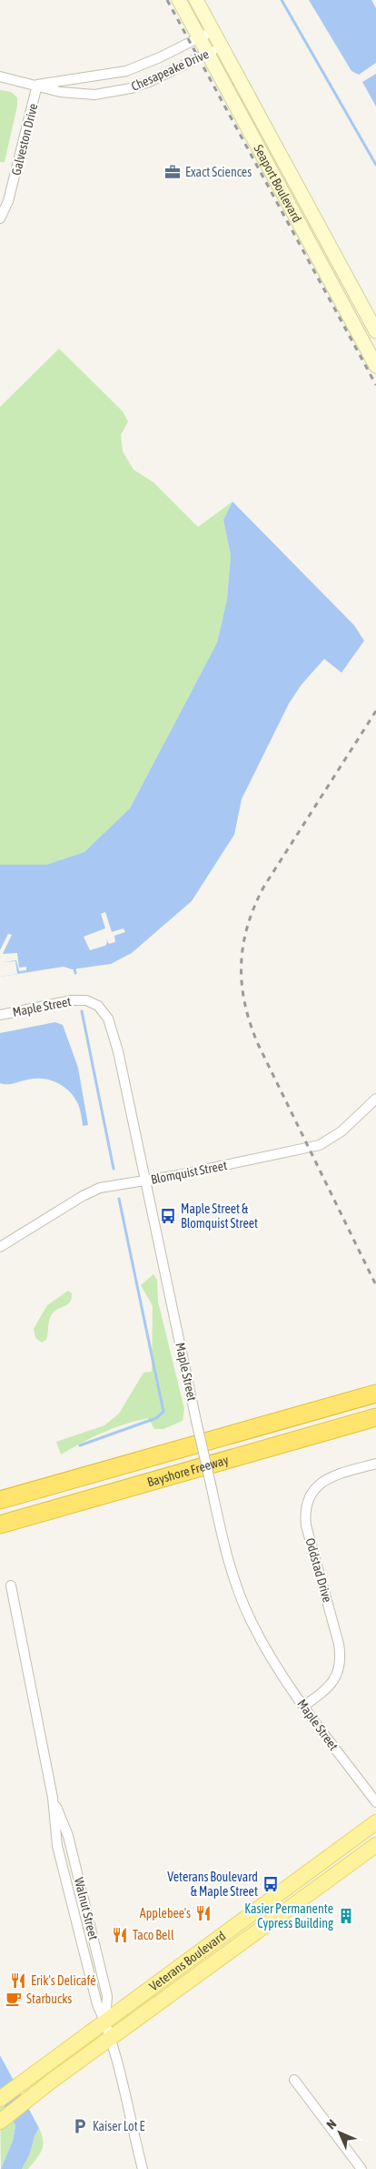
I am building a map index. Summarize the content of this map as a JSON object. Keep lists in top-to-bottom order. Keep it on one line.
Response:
{"streets":{"highway":["Bayshore Freeway"],"main road":["Seaport Boulevard","Veterans Boulevard"],"street":["Chesapeake Drive","Galveston Drive","Maple Street","Blomquist Street","Oddstad Drive","Walnut Street"]},"crossings":[["Chesapeake Drive","Galveston Drive"],["Chesapeake Drive","Seaport Boulevard"],["Maple Street","Blomquist Street"],["Maple Street","Oddstad Drive"],["Walnut Street","Veterans Boulevard"]],"places":{"office":["Exact Sciences"],"bus stop":["Maple Street & Blomquist Street","Veterans Boulevard & Maple Street"],"restaurant":["Applebee's","Taco Bell","Erik's Delicafé"],"building":["Kasier Permanente Cypress Building"],"cafe":["Starbucks"],"parking":["Kaiser Lot E"]},"north":"top left"}
